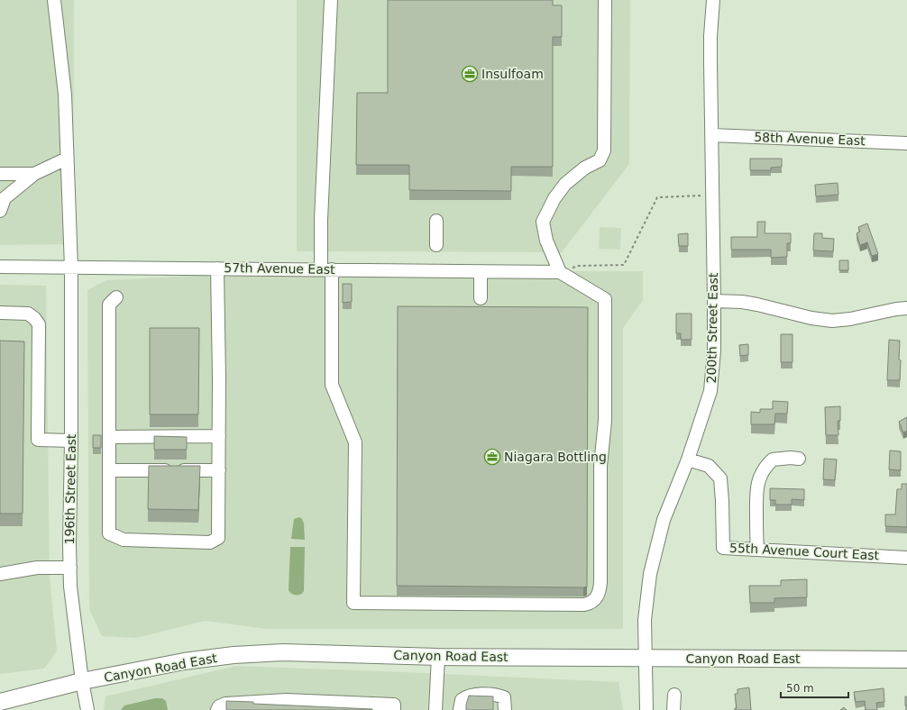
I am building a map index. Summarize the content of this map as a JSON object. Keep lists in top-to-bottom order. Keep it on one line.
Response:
{"streets":{"main road":["Canyon Road East"],"street":["58th Avenue East","57th Avenue East","200th Street East","196th Street East","55th Avenue Court East"]},"crossings":[["58th Avenue East","200th Street East"],["57th Avenue East","196th Street East"],["200th Street East","55th Avenue Court East"],["200th Street East","Canyon Road East"],["196th Street East","Canyon Road East"]],"places":{"office":["Insulfoam","Niagara Bottling"]},"scale_bar":"50 m"}
